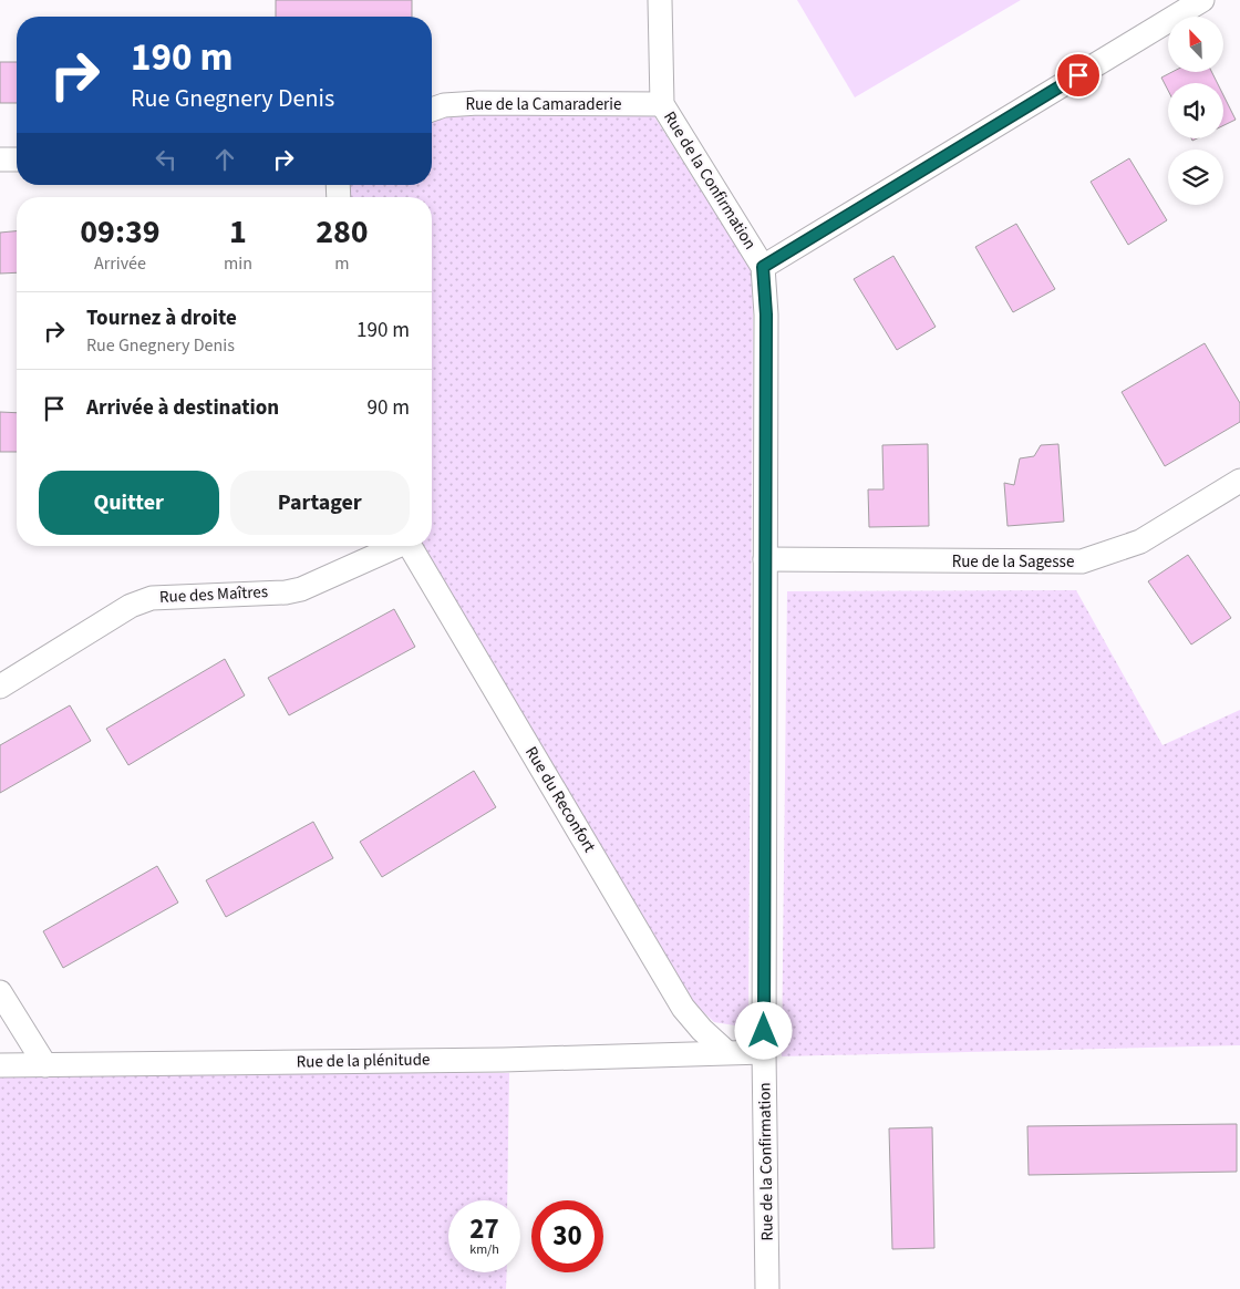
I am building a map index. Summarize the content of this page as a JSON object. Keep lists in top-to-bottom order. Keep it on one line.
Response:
{"streets":{"street":["Rue de la Camaraderie","Rue de la Confirmation","Rue de la Sagesse","Rue des Maîtres","Rue du Reconfort","Rue de la plénitude"]},"crossings":[["Rue de la Camaraderie","Rue de la Confirmation"],["Rue de la Confirmation","Rue de la Sagesse"],["Rue de la Confirmation","Rue de la plénitude"],["Rue du Reconfort","Rue de la plénitude"]],"north":"top left","page":{"turn":["190 m","Rue Gnegnery Denis"],"eta":["09:39","Arrivée","1","min","280","m"],"list":[{"name":"Tournez à droite","note":"Rue Gnegnery Denis","value":"190 m"},{"name":"Arrivée à destination","value":"90 m"}],"buttons":["Quitter","Partager"],"speed":"27 km/h","limit":"30"}}
